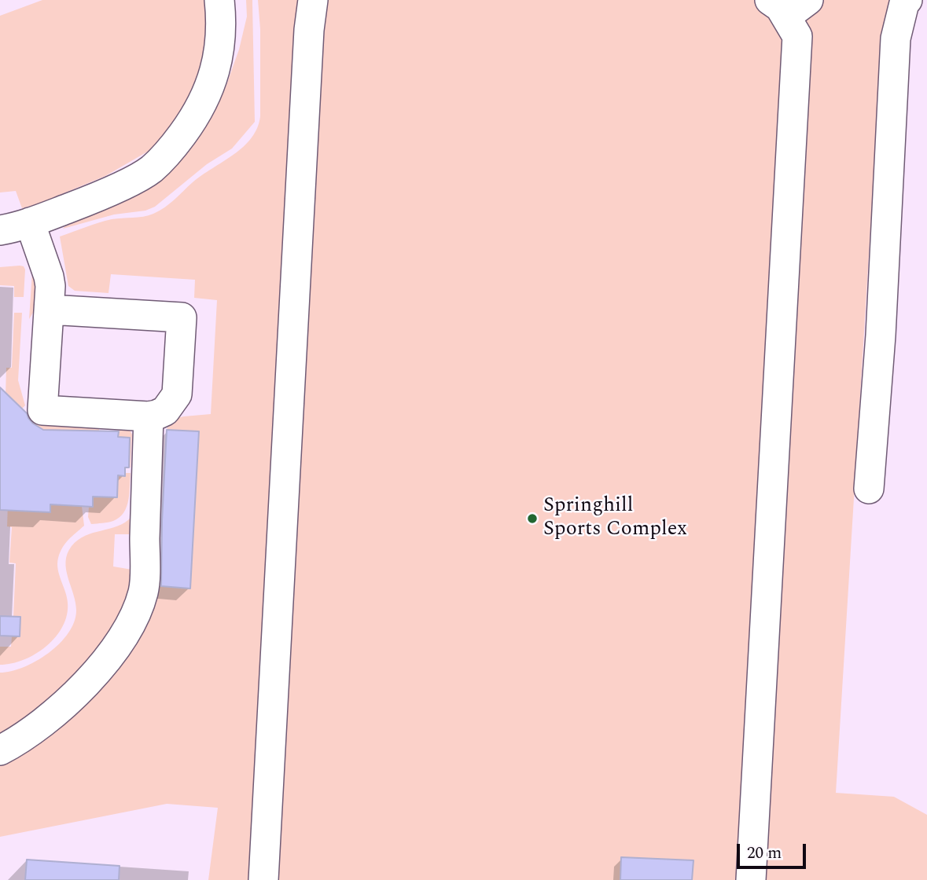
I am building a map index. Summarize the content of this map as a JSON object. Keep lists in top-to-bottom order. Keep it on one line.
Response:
{"places":["Springhill Sports Complex"],"scale_bar":"20 m"}
